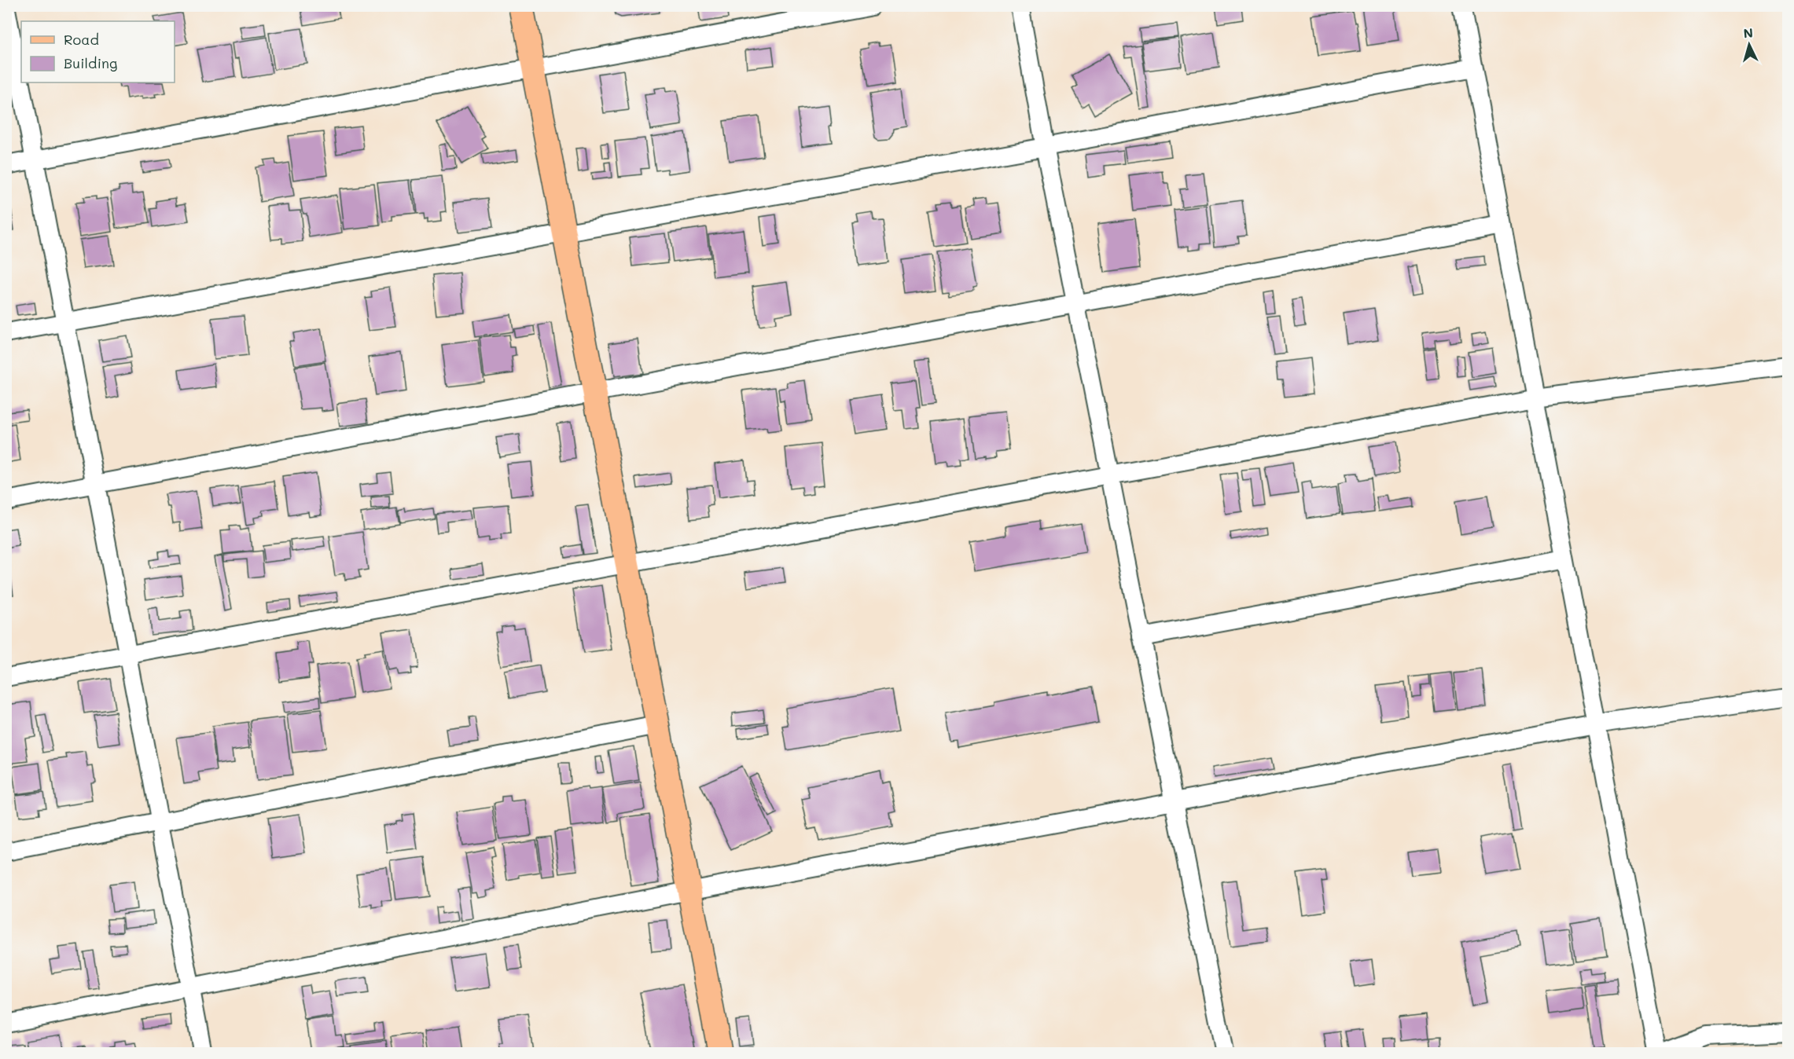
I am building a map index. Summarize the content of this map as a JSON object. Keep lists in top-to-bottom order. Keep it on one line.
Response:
{"legend":["Road","Building"],"north":"top"}
